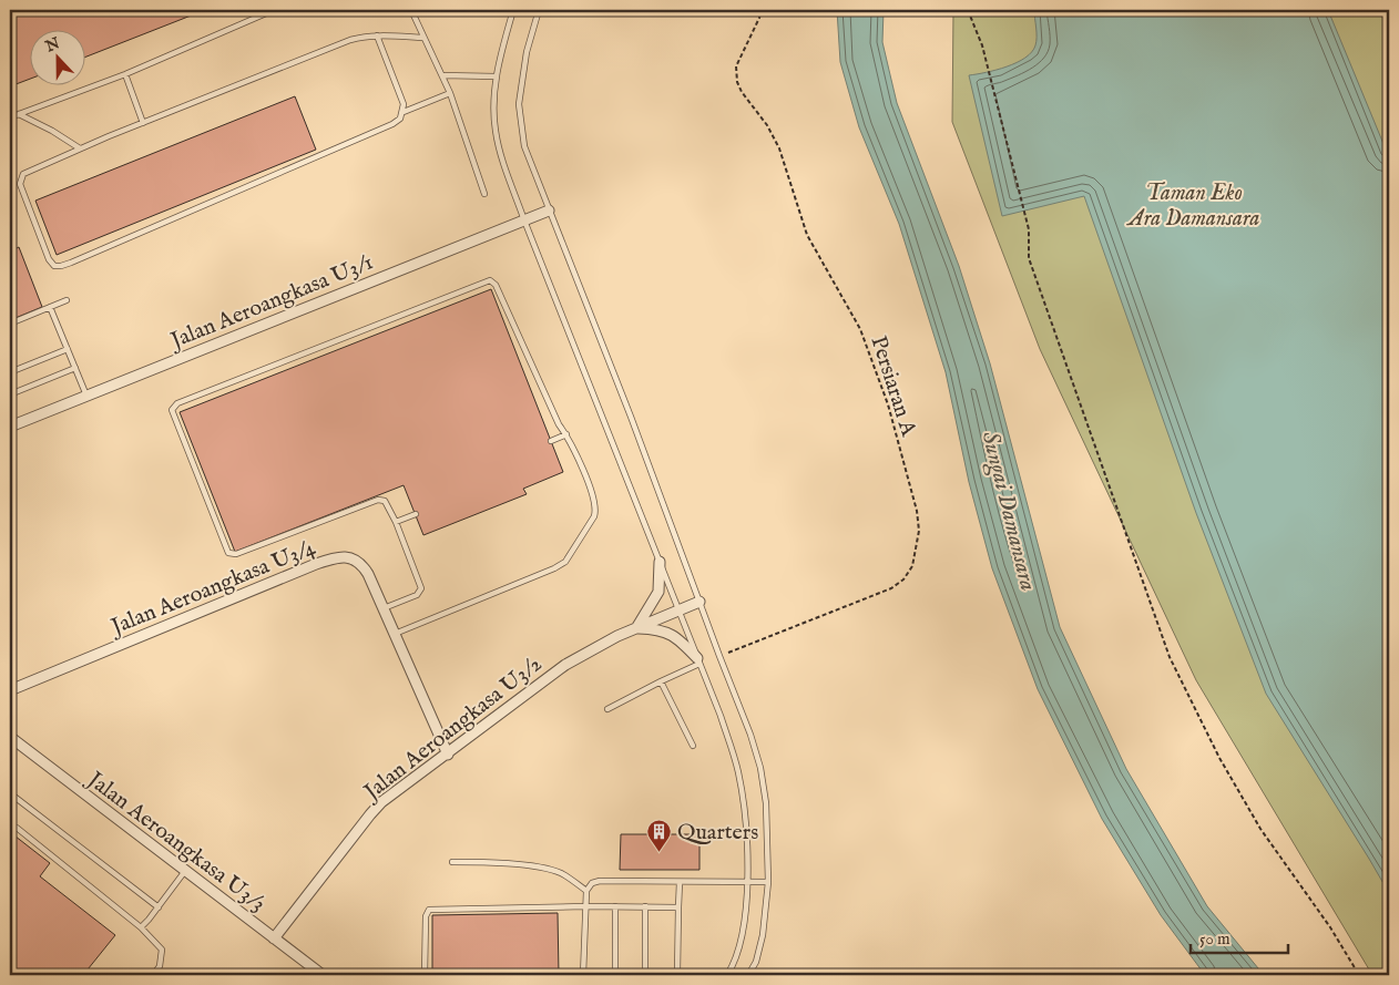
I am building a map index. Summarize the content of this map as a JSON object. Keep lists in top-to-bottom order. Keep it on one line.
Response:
{"streets":{"street":["Jalan Aeroangkasa U3/1","Jalan Aeroangkasa U3/4","Jalan Aeroangkasa U3/2","Jalan Aeroangkasa U3/3"],"path":["Persiaran A"]},"crossings":[["Jalan Aeroangkasa U3/4","Jalan Aeroangkasa U3/2"],["Jalan Aeroangkasa U3/2","Jalan Aeroangkasa U3/3"]],"water":["Sungai Damansara"],"parks":["Taman Eko Ara Damansara"],"places":{"building":["Quarters"]},"scale_bar":"50 m","north":"top"}
